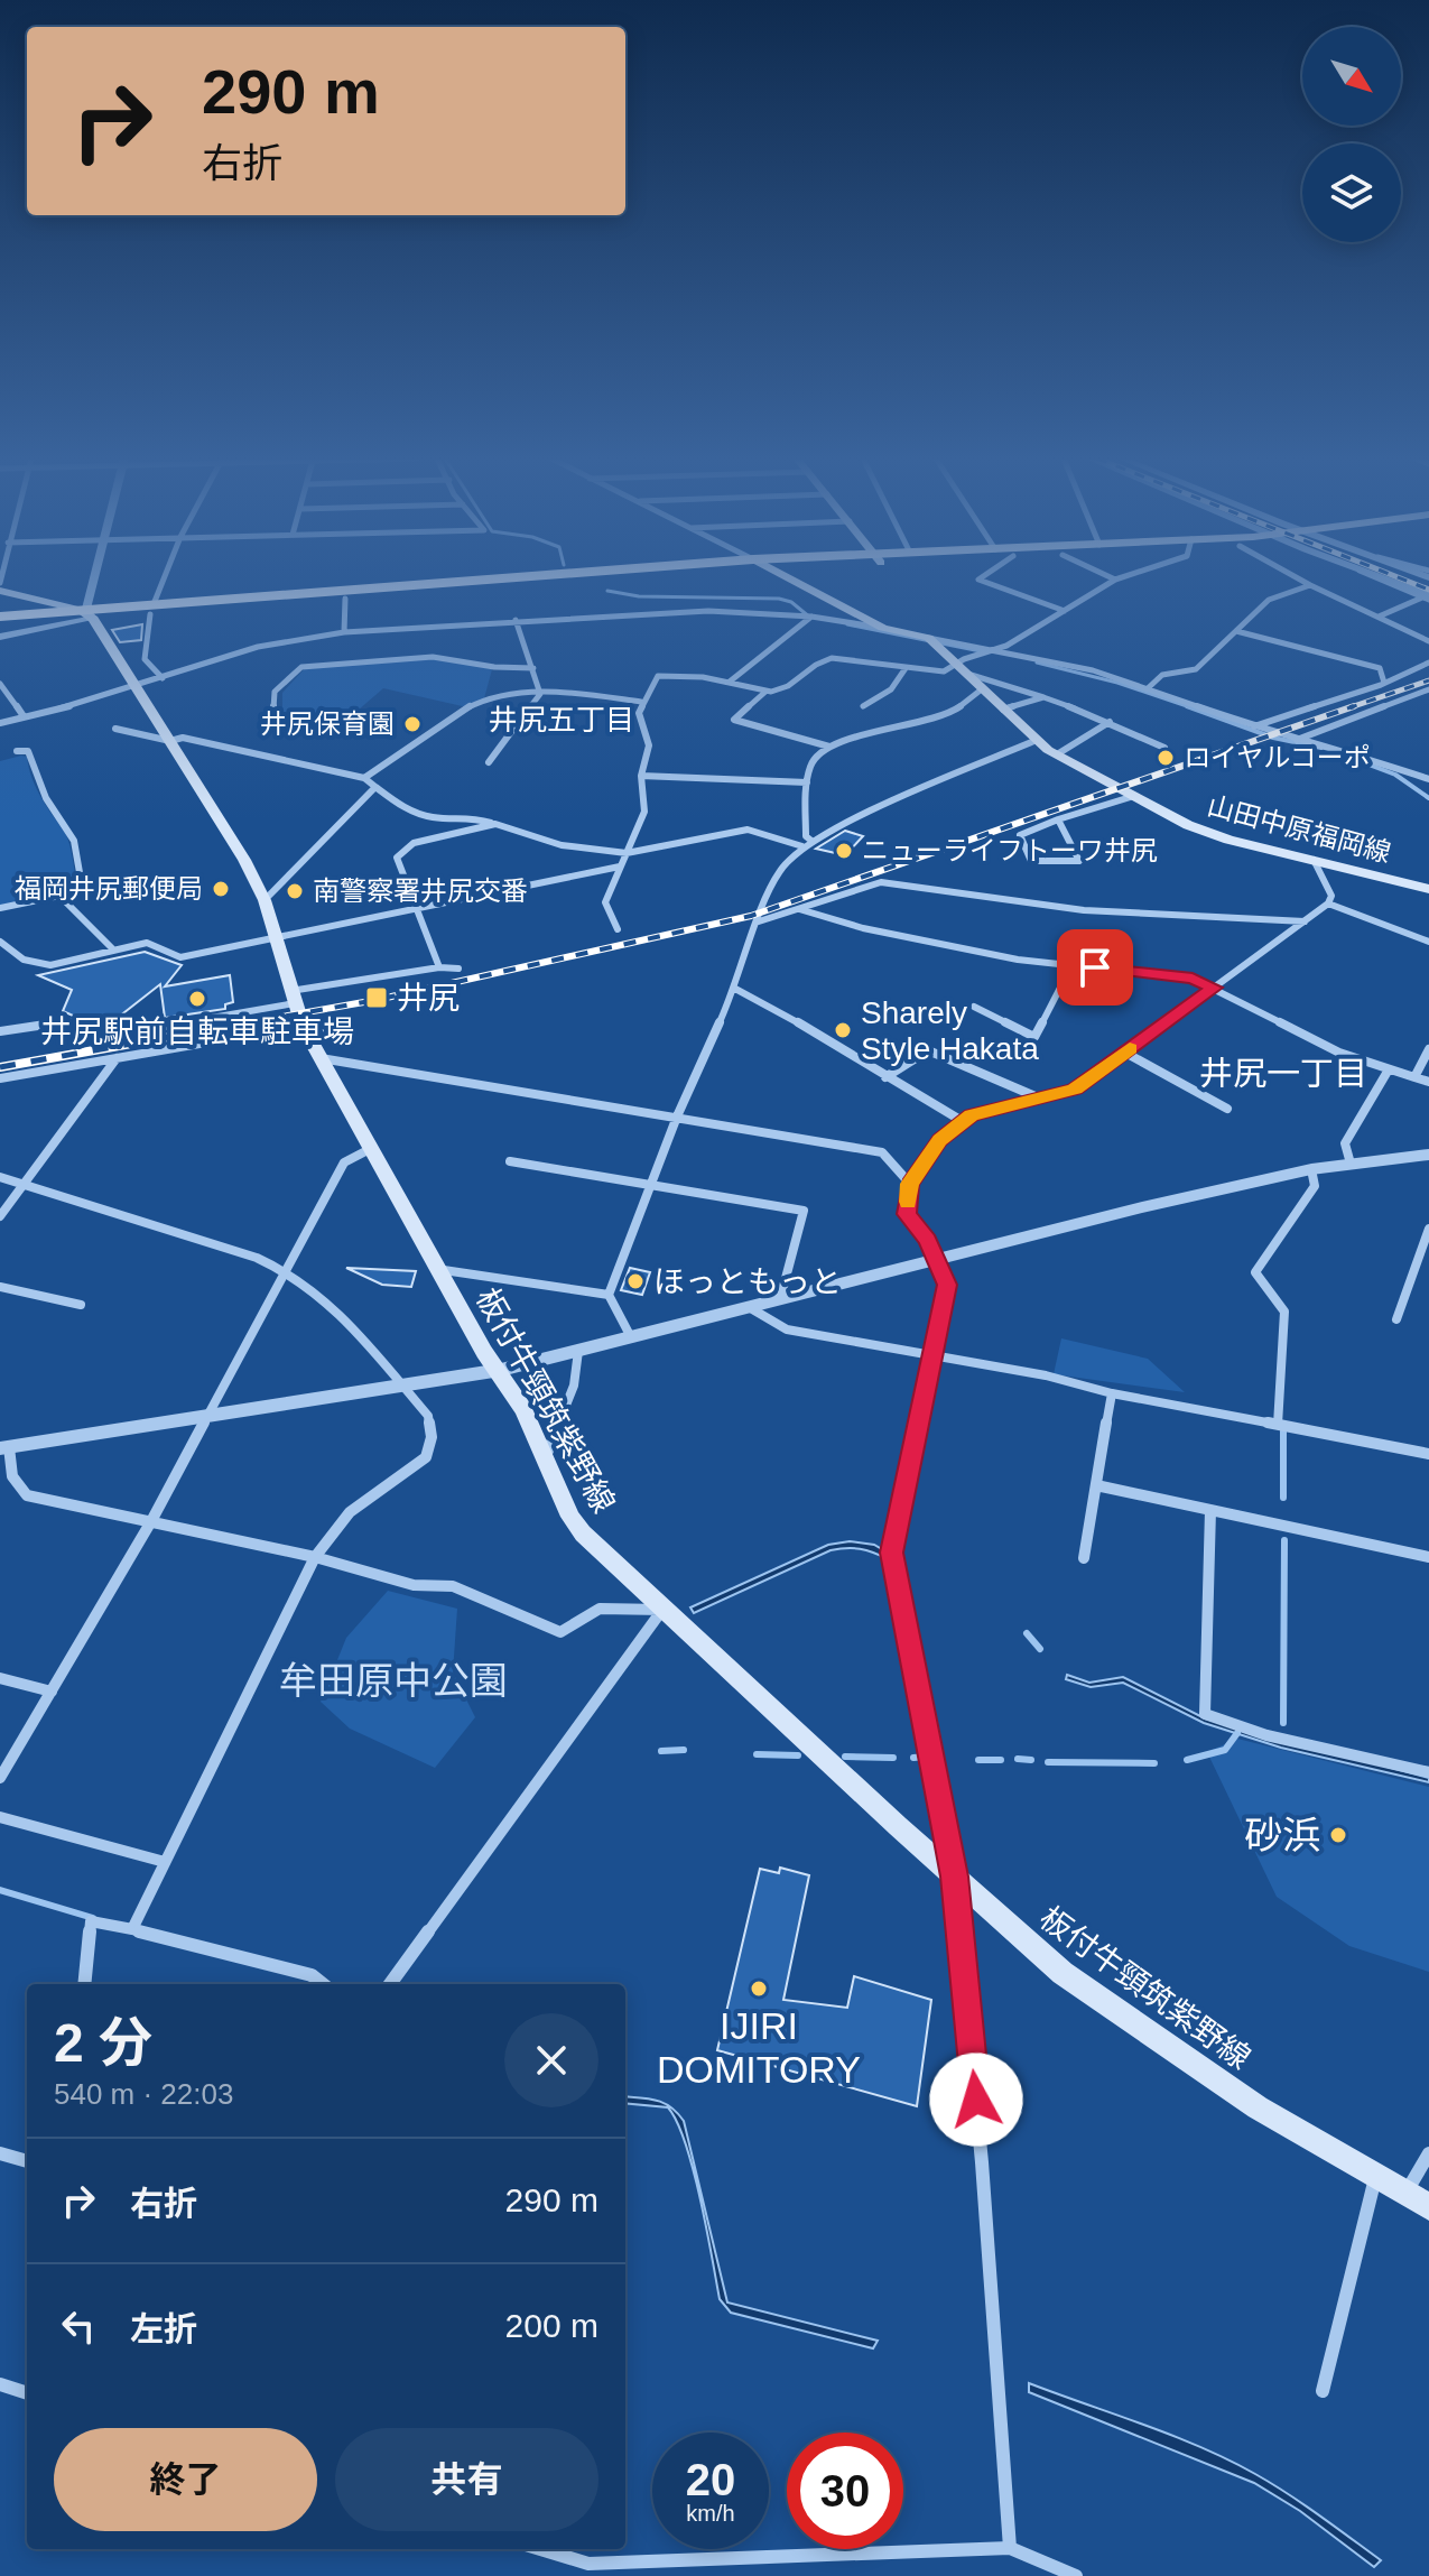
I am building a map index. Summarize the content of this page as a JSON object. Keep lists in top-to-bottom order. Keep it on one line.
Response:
{"streets":{"main road":["山田中原福岡線","板付牛頸筑紫野線"]},"districts":["井尻五丁目","井尻一丁目"],"parks":["牟田原中公園"],"places":{"other":["井尻保育園","ロイヤルコーポ","ニューライフトーワ井尻","福岡井尻郵便局","南警察署井尻交番","井尻駅前自転車駐車場","Sharely Style Hakata","ほっともっと","砂浜","IJIRI DOMITORY"],"transit":["井尻"]},"north":"bottom right","page":{"turn":["290 m","右折"],"heading":["2 分","540 m · 22:03"],"list":[{"name":"右折","value":"290 m"},{"name":"左折","value":"200 m"}],"buttons":["終了","共有"],"speed":"20 km/h","limit":"30"}}
